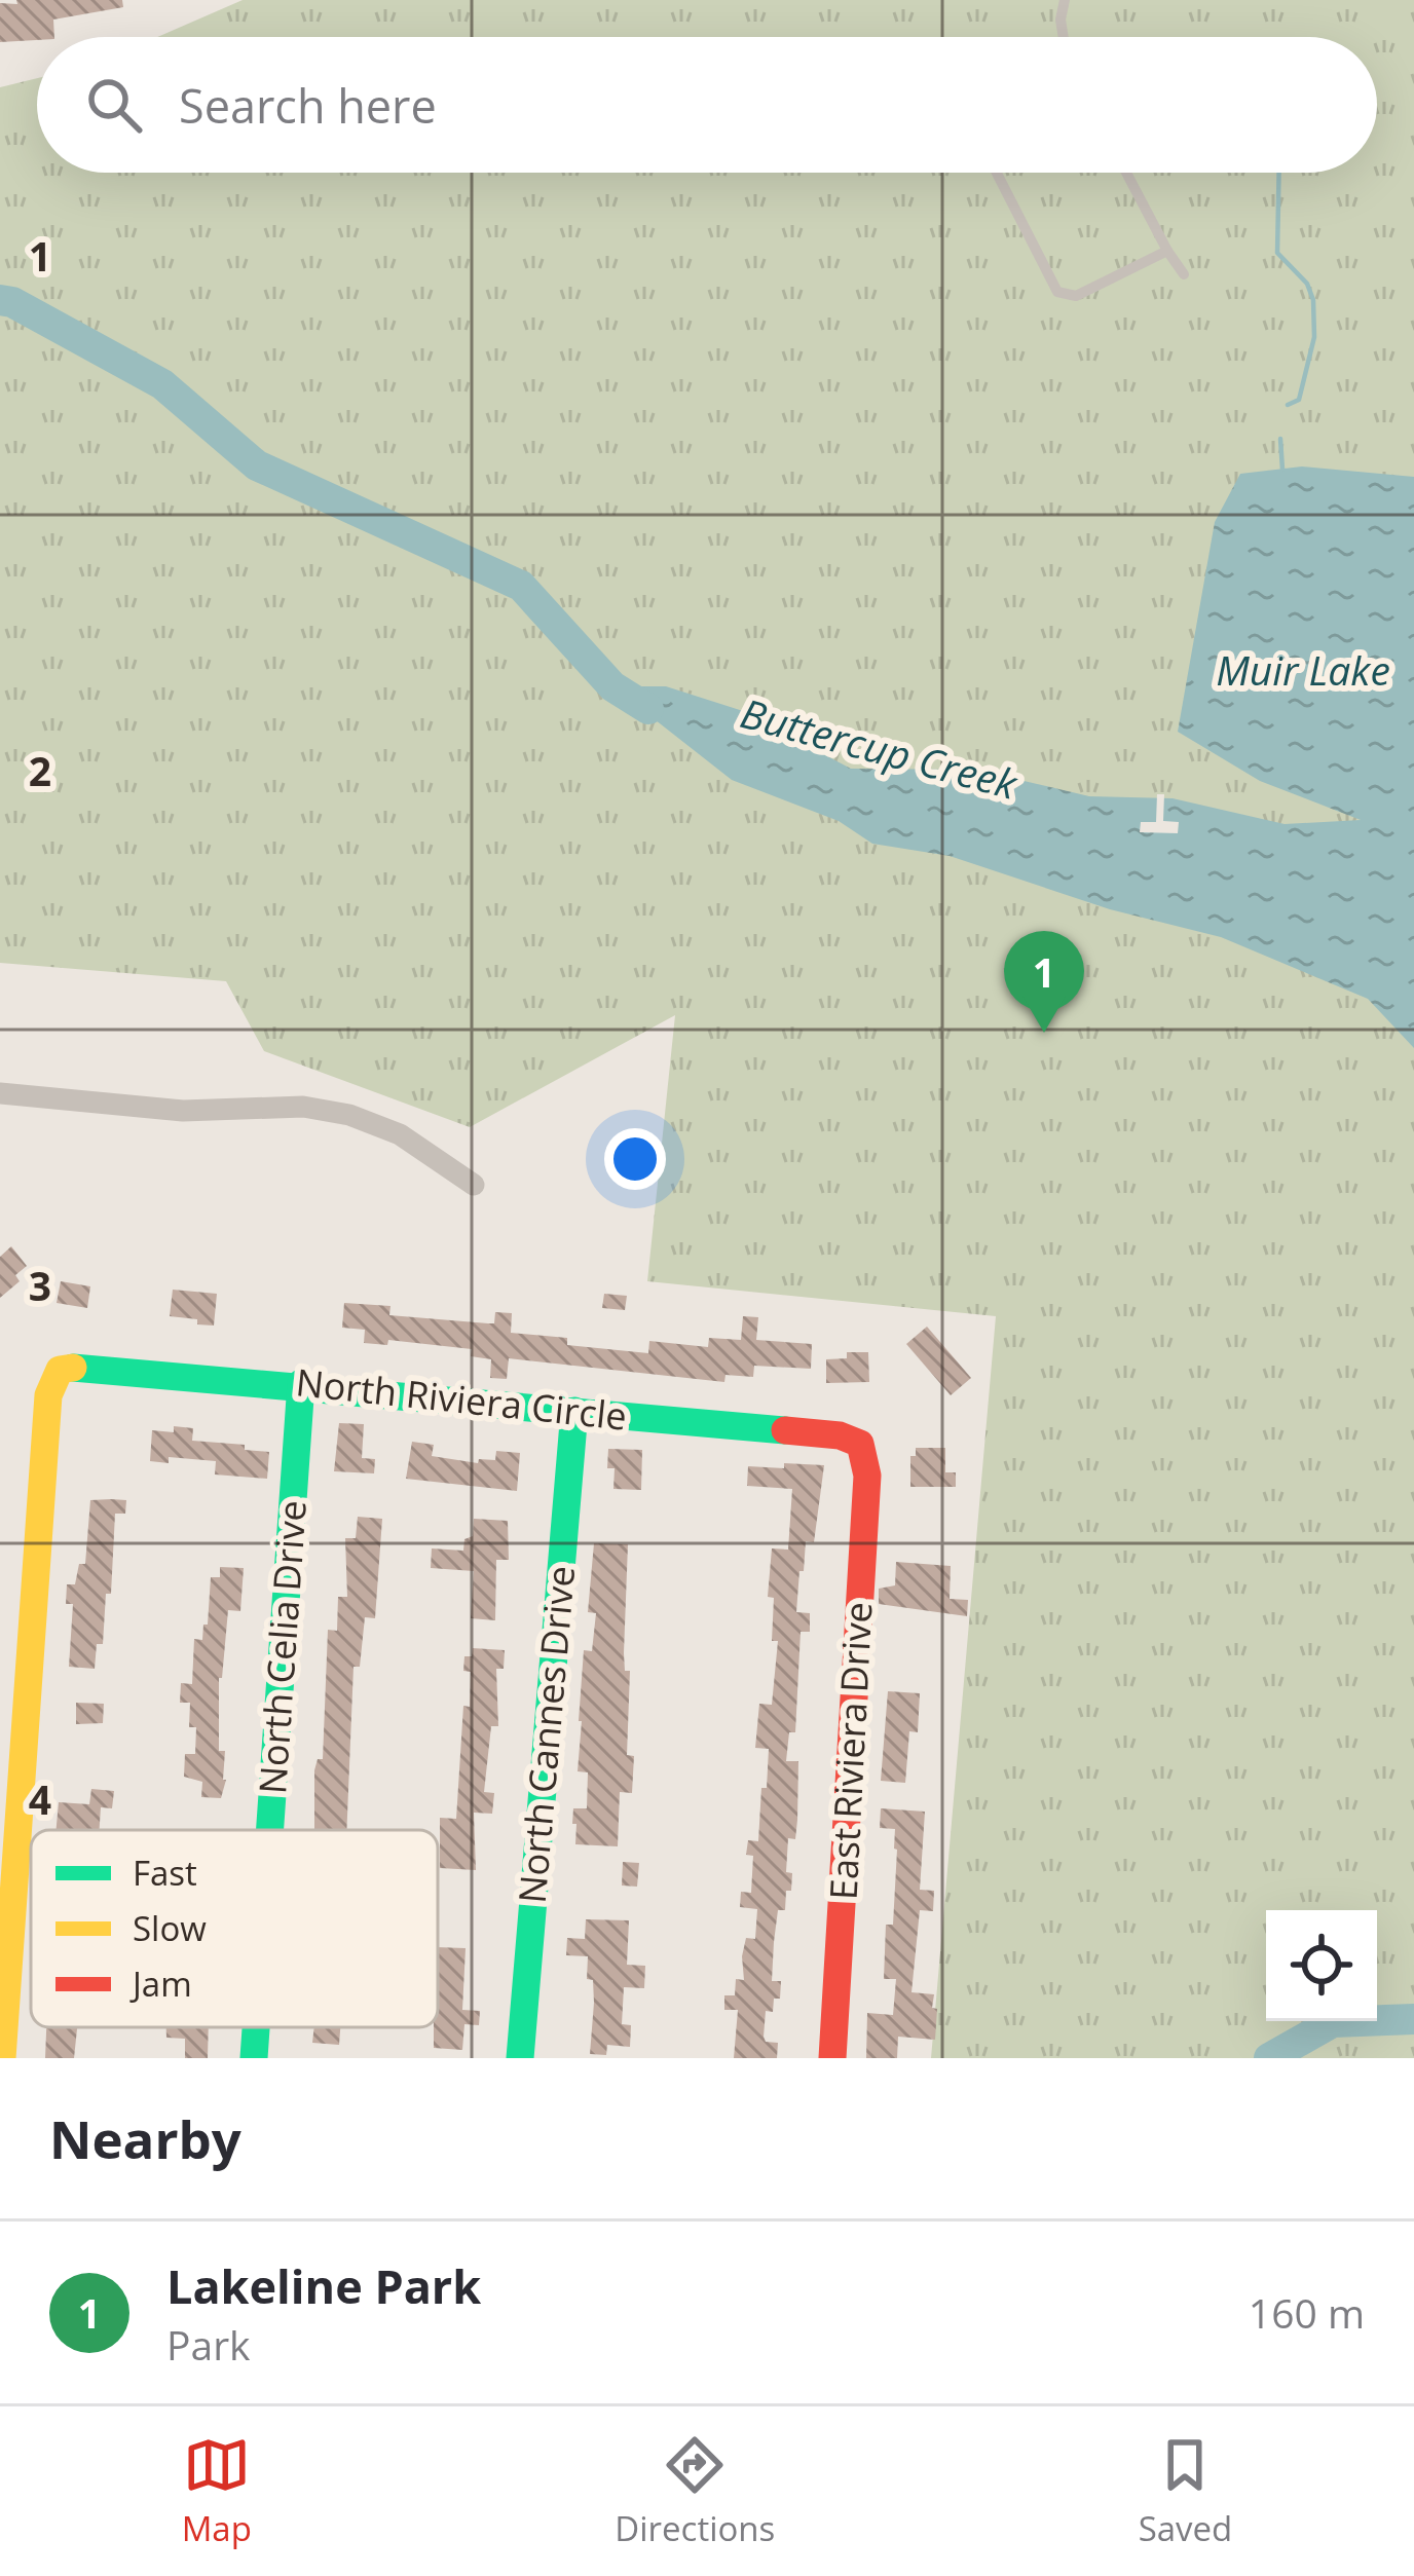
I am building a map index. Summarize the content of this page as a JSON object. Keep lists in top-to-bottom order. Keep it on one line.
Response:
{"streets":{"street":["North Riviera Circle","North Celia Drive","North Cannes Drive","East Riviera Drive"]},"crossings":[["North Riviera Circle","North Celia Drive"],["North Riviera Circle","North Cannes Drive"],["North Riviera Circle","East Riviera Drive"]],"water":["Muir Lake","Buttercup Creek"],"legend":["Fast","Slow","Jam"],"page":{"search":"Search here","pins":"1","heading":"Nearby","list":[{"mark":"1","name":"Lakeline Park","note":"Park","value":"160 m"}],"nav":["Map","Directions","Saved"]},"grid":{"rows":["1","2","3","4"]}}
